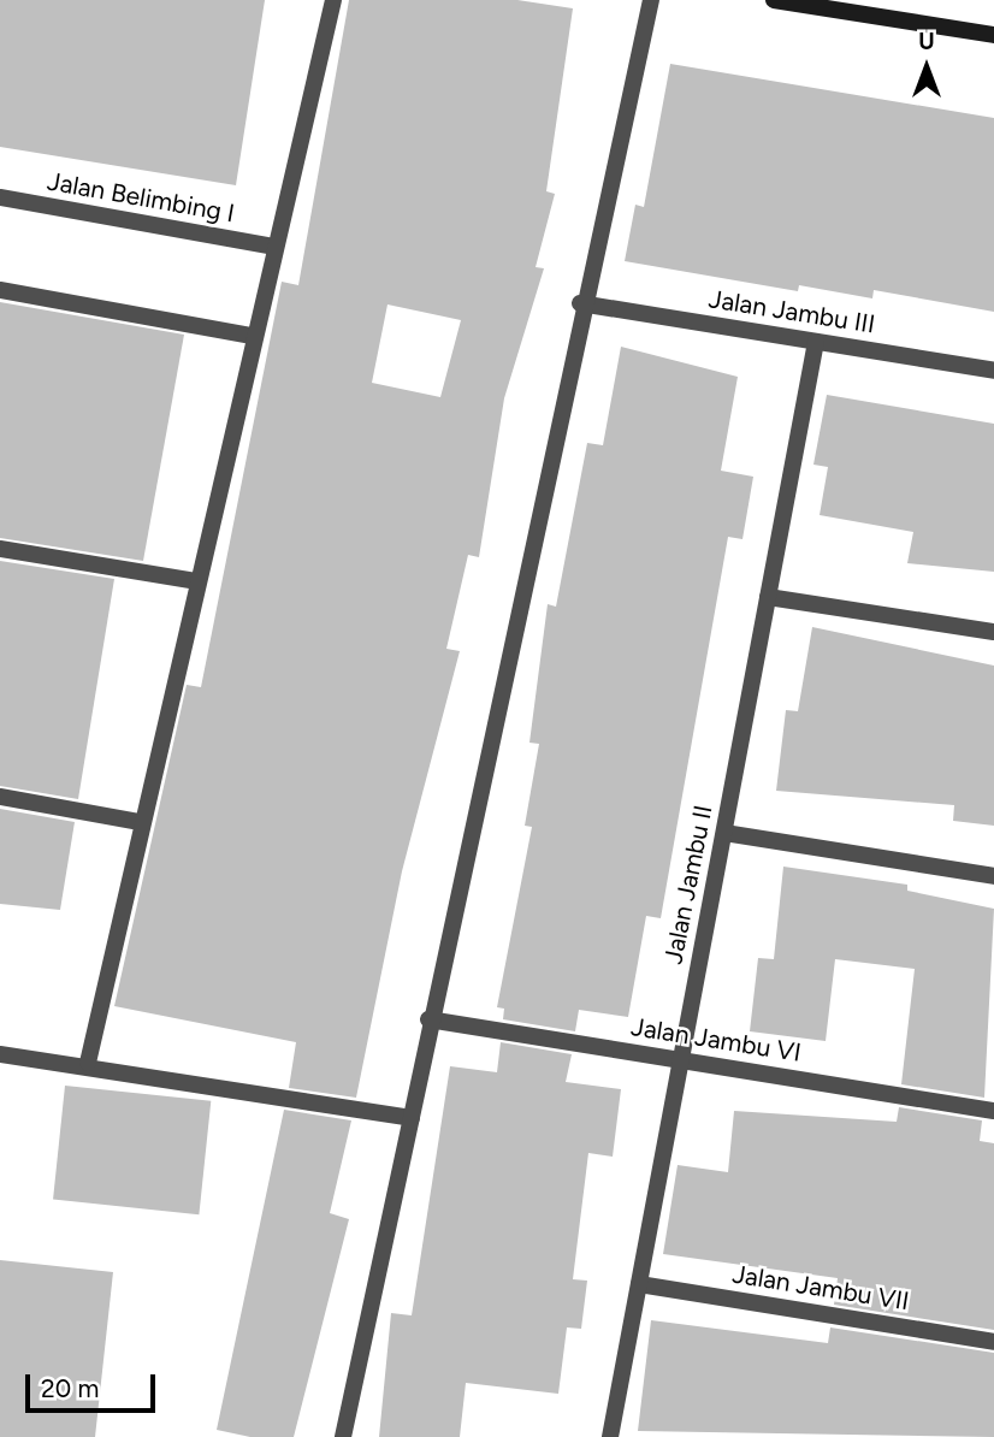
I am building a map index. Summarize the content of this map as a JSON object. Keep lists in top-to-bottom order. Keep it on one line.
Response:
{"streets":{"street":["Jalan Belimbing I","Jalan Jambu III","Jalan Jambu II","Jalan Jambu VI","Jalan Jambu VII"]},"crossings":[["Jalan Jambu III","Jalan Jambu II"],["Jalan Jambu II","Jalan Jambu VI"],["Jalan Jambu II","Jalan Jambu VII"]],"scale_bar":"20 m","north":"top"}
